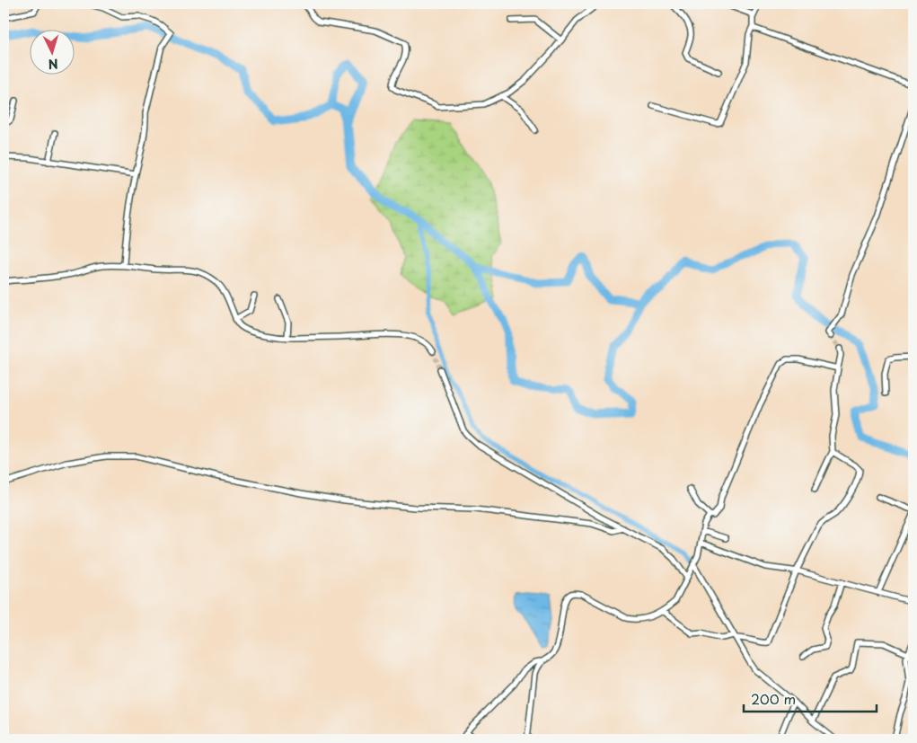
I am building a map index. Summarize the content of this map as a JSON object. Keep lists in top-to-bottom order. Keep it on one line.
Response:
{"scale_bar":"200 m","north":"bottom"}
